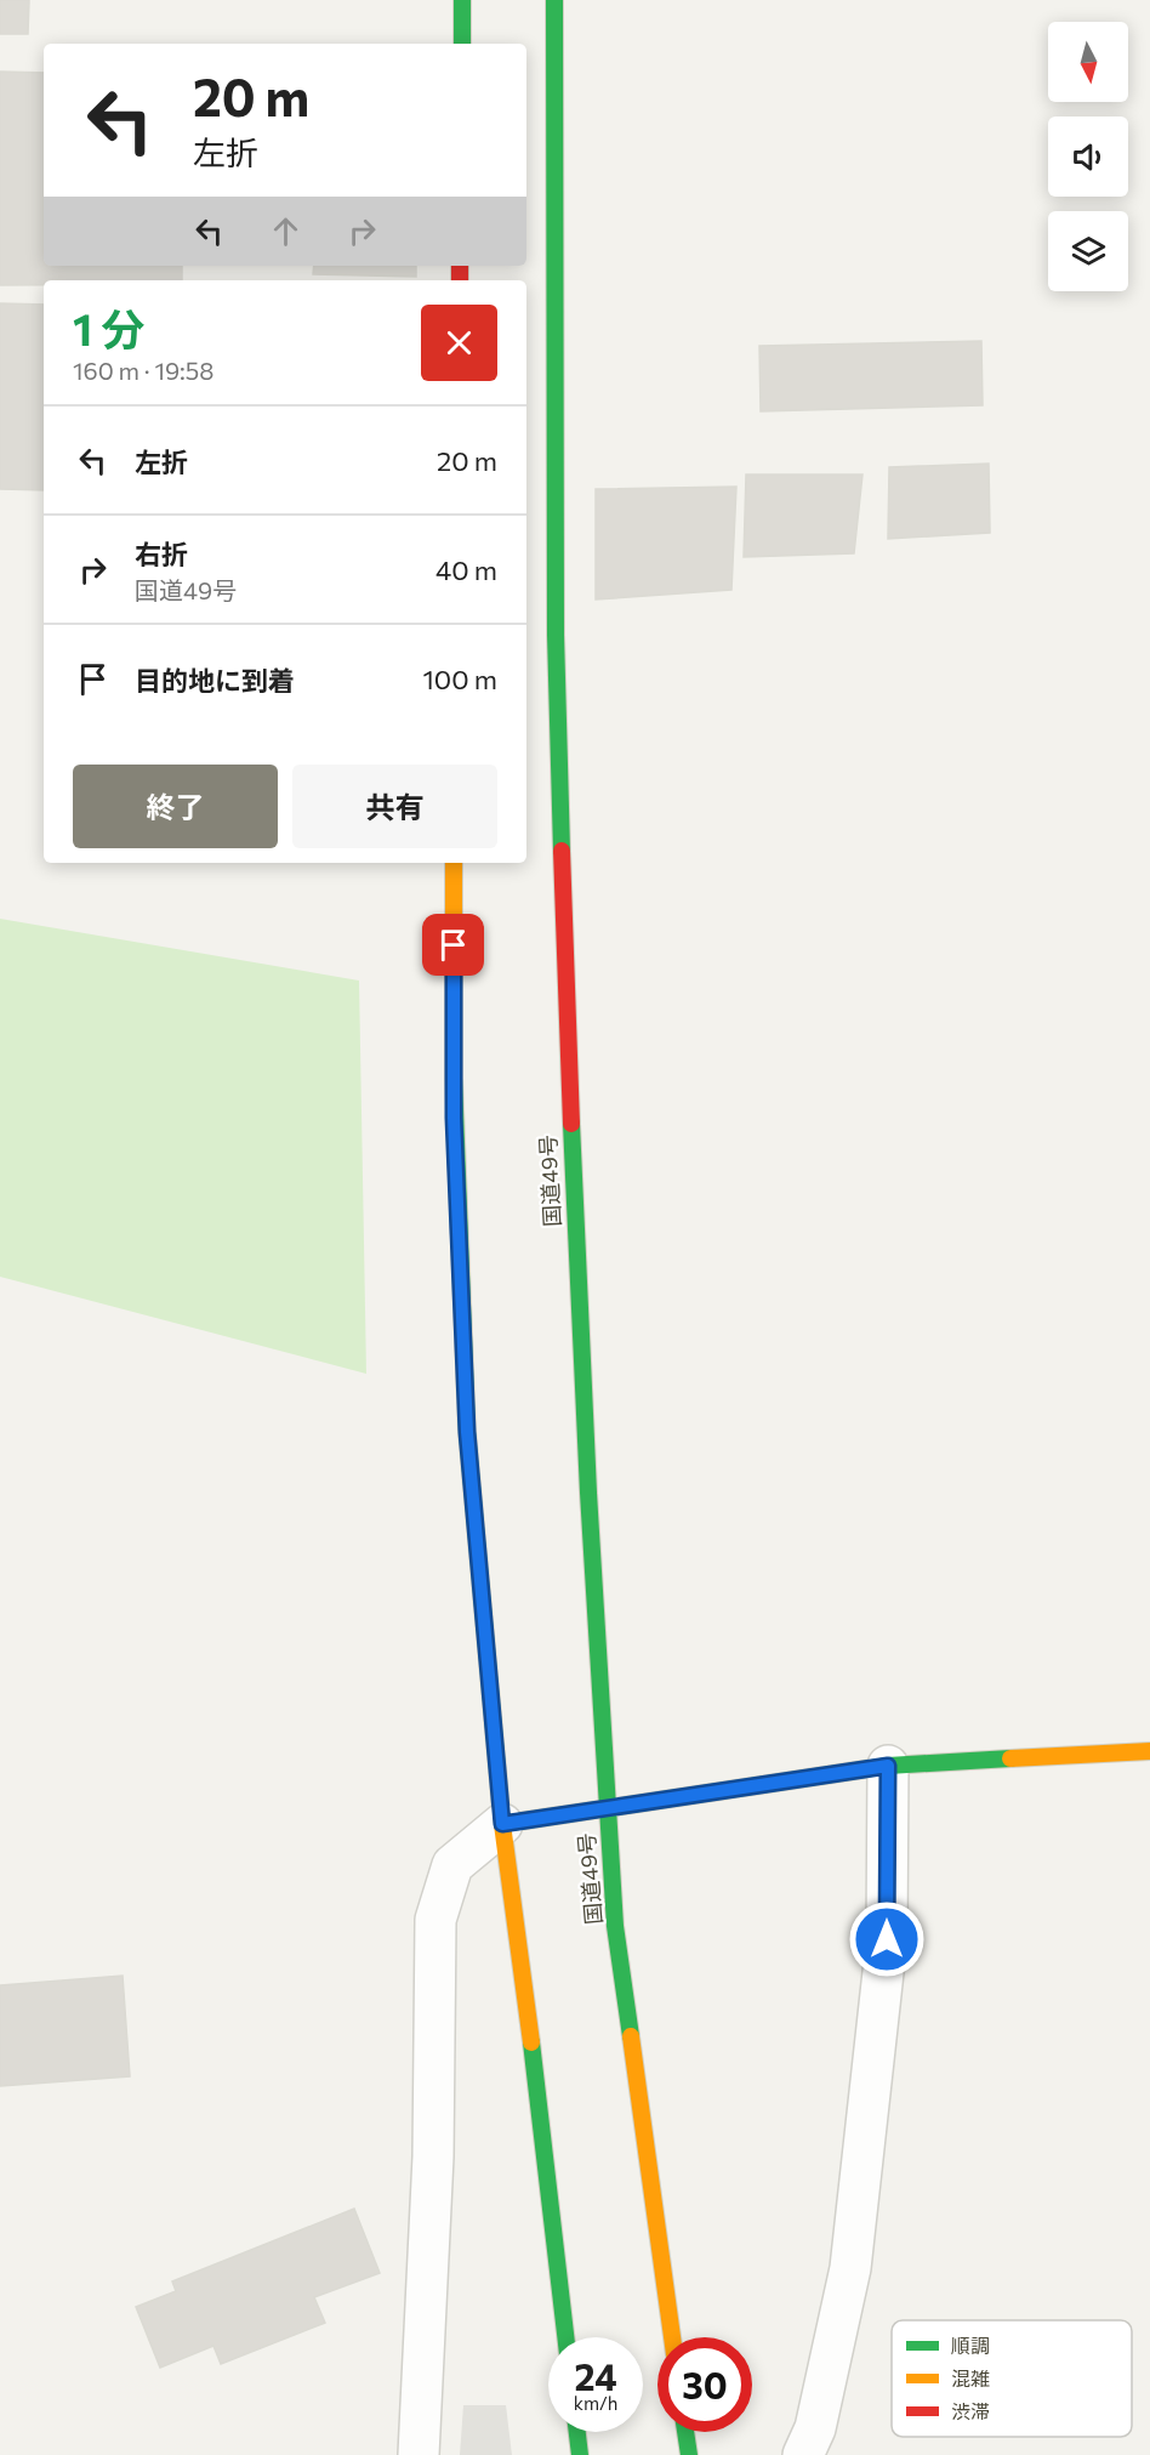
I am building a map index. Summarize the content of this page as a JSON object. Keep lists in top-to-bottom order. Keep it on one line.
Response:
{"streets":{"main road":["国道49号"]},"legend":["順調","混雑","渋滞"],"north":"bottom","page":{"turn":["20 m","左折"],"heading":["1 分","160 m · 19:58"],"list":[{"name":"左折","value":"20 m"},{"name":"右折","note":"国道49号","value":"40 m"},{"name":"目的地に到着","value":"100 m"}],"buttons":["終了","共有"],"speed":"24 km/h","limit":"30"}}
